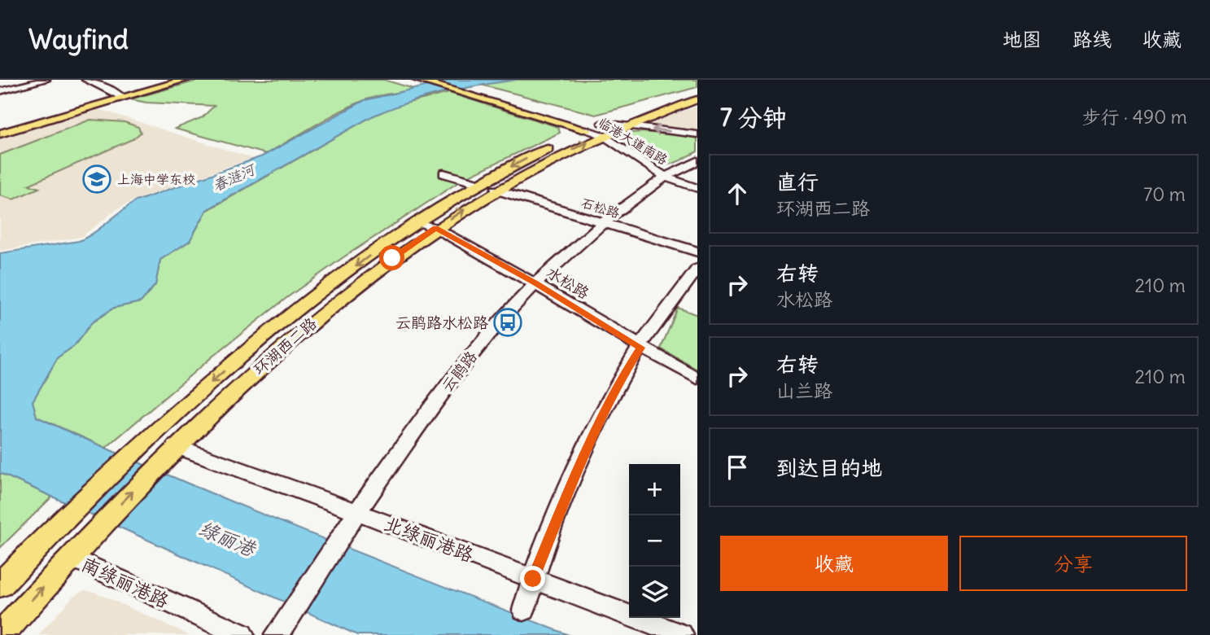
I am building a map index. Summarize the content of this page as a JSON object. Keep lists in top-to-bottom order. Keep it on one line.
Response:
{"streets":{"main road":["环湖西二路"],"street":["临港大道南路","石松路","水松路","云鹃路","北绿丽港路","南绿丽港路"]},"crossings":[["临港大道南路","环湖西二路"],["临港大道南路","云鹃路"],["石松路","环湖西二路"],["石松路","云鹃路"],["水松路","环湖西二路"],["水松路","云鹃路"],["环湖西二路","北绿丽港路"],["环湖西二路","南绿丽港路"],["云鹃路","北绿丽港路"]],"water":["春涟河","绿丽港"],"places":{"school or university":["上海中学东校"],"bus stop":["云鹃路水松路"]},"page":{"header":"Wayfind","nav":["地图","路线","收藏"],"heading":["7 分钟","步行 · 490 m"],"list":[["直行","环湖西二路","70 m"],["右转","水松路","210 m"],["右转","山兰路","210 m"],"到达目的地"],"map_buttons":["+","−"],"buttons":["收藏","分享"]}}
